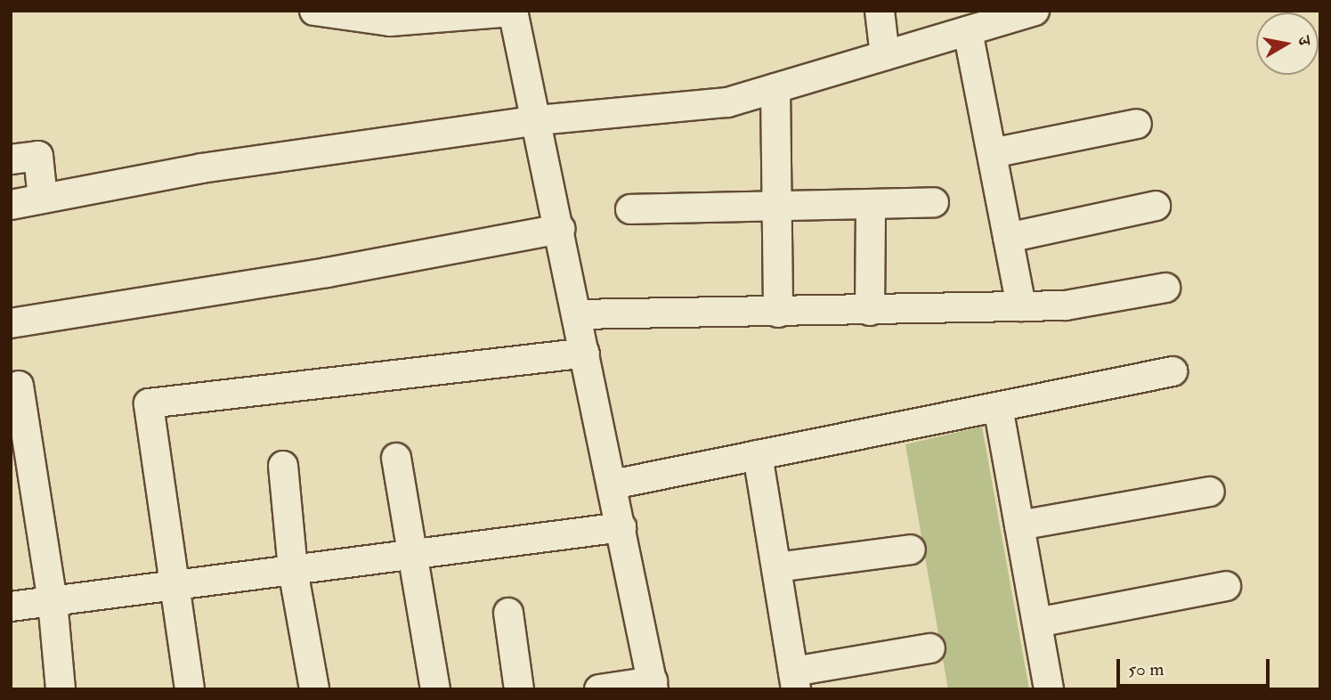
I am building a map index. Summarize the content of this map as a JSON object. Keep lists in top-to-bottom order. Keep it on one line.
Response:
{"scale_bar":"50 m","north":"right"}
